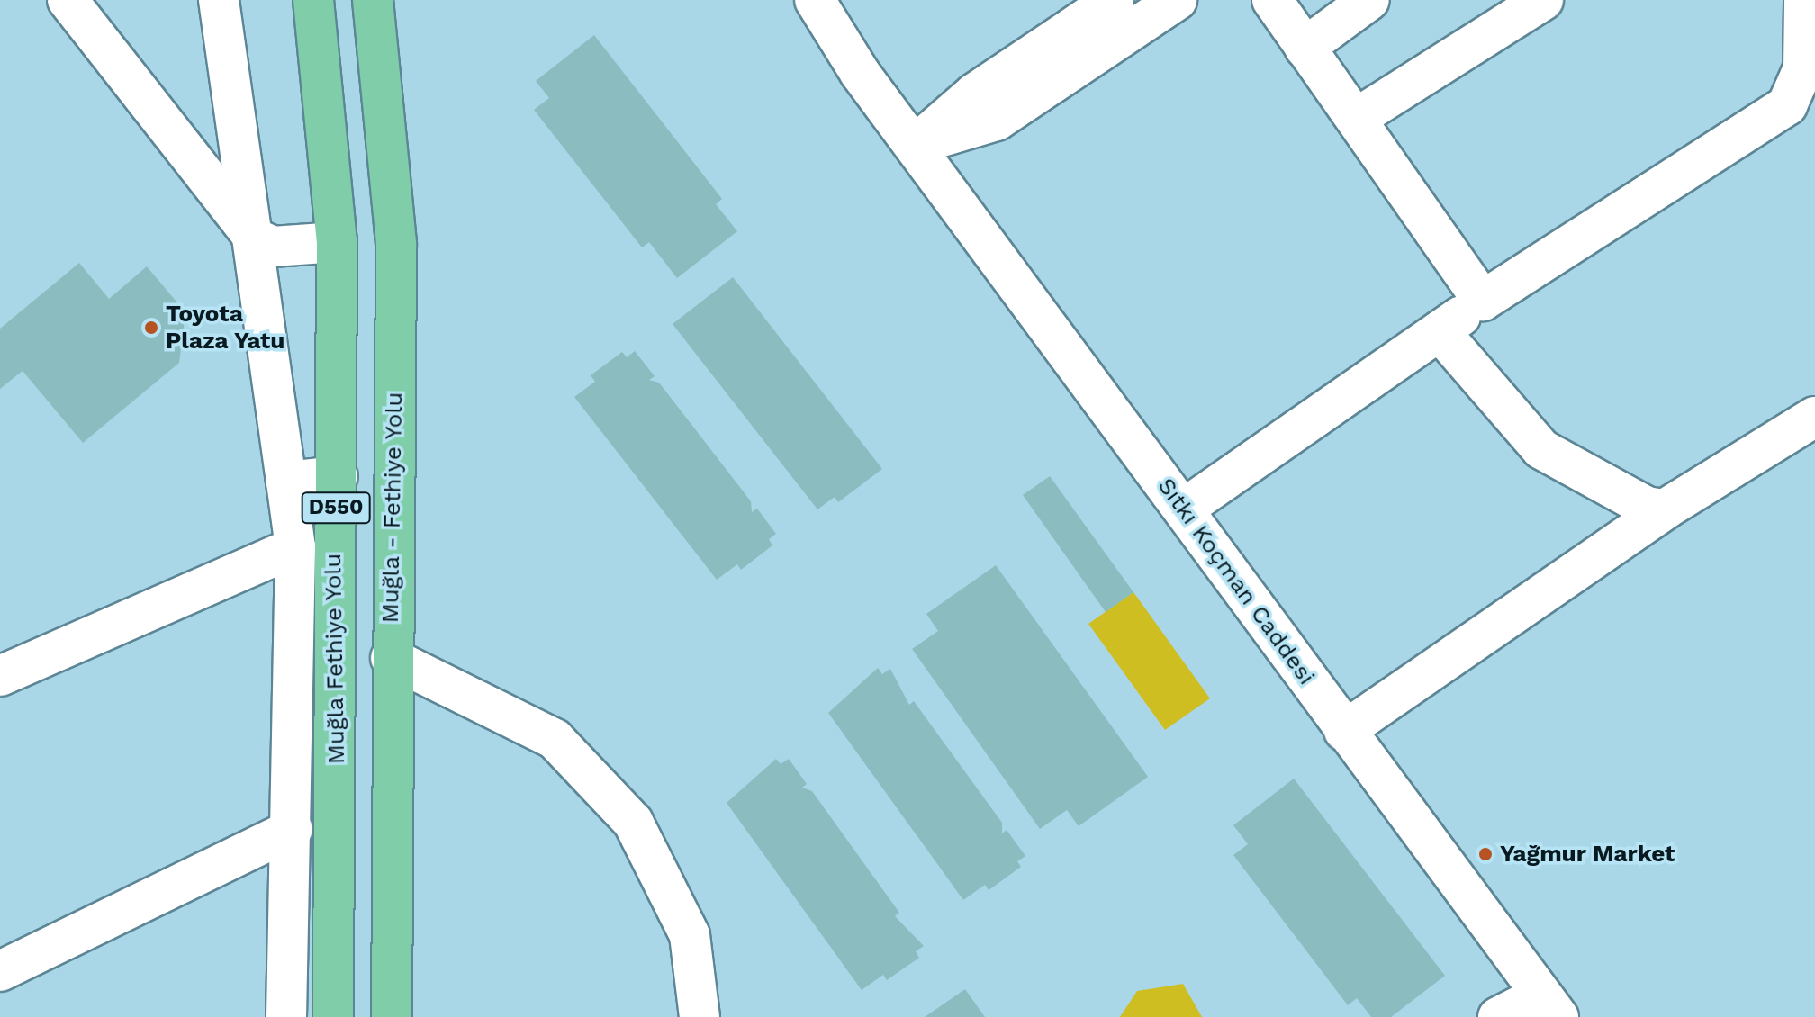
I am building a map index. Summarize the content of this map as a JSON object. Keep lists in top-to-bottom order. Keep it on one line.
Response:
{"streets":{"highway":["D550","Muğla - Fethiye Yolu","Muğla Fethiye Yolu"],"street":["Sıtkı Koçman Caddesi"]},"places":["Toyota Plaza Yatu","Yağmur Market"]}
